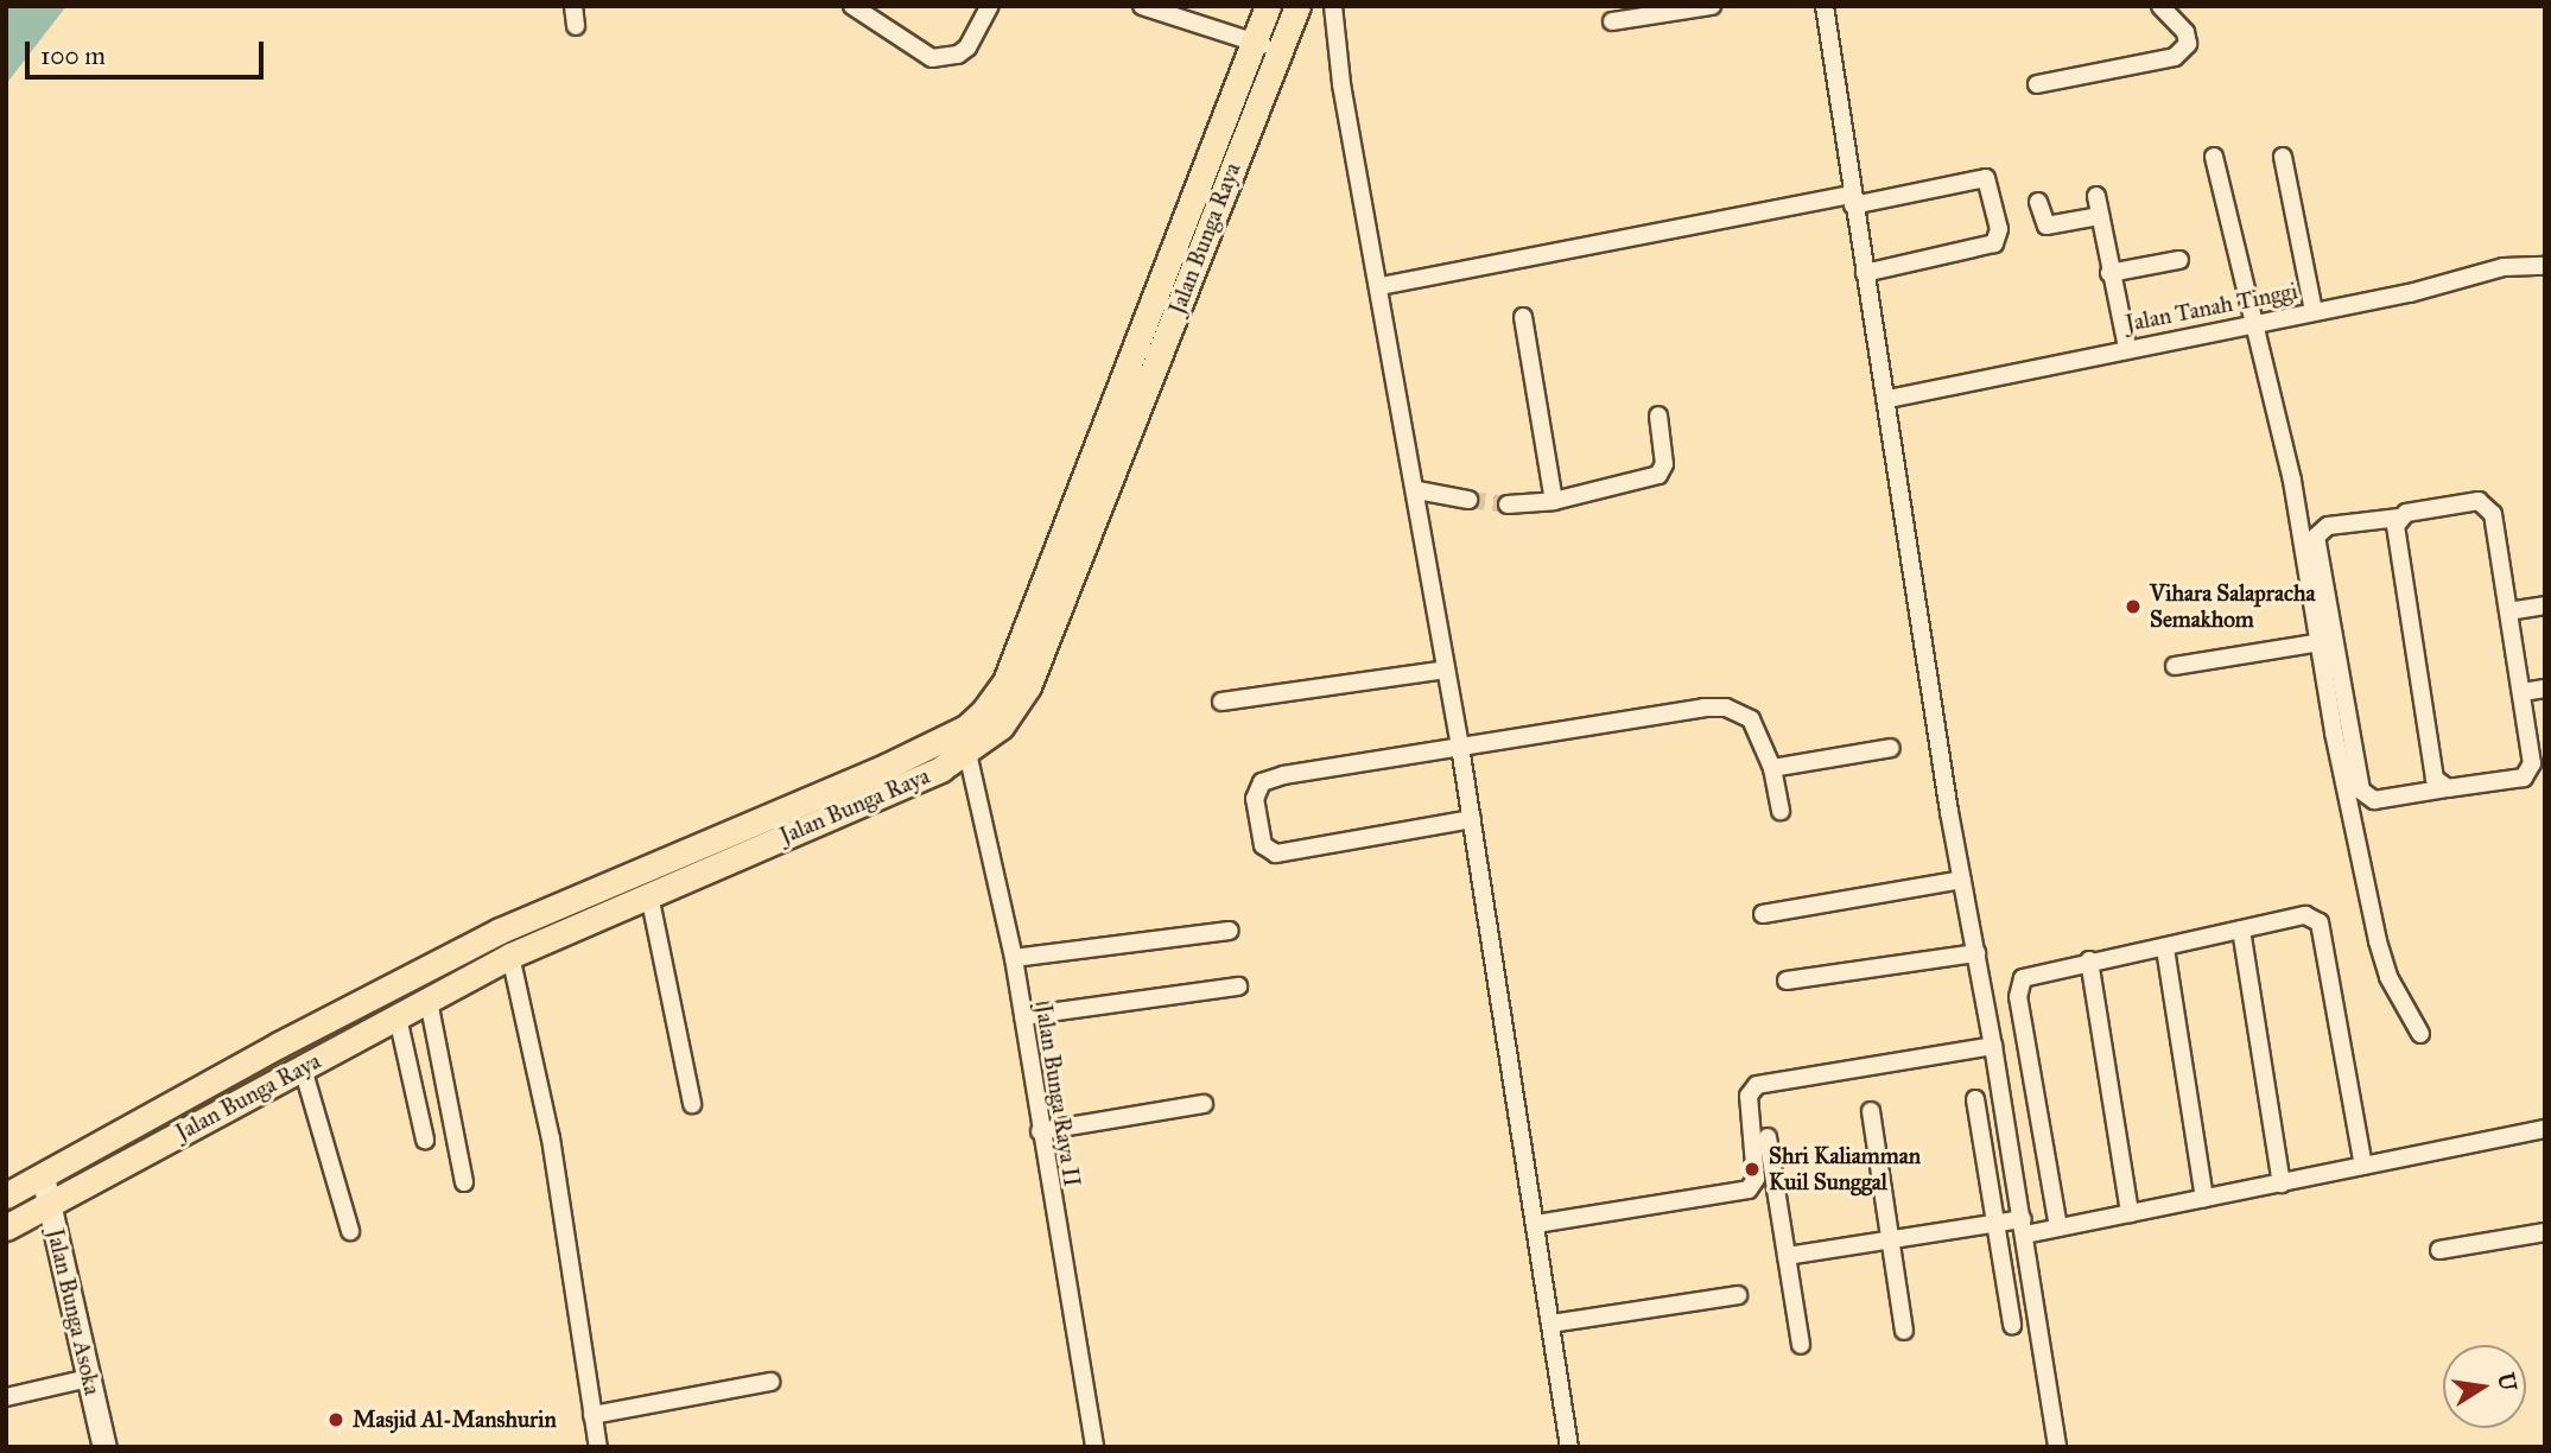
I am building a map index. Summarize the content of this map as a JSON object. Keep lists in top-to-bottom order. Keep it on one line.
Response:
{"streets":{"main road":["Jalan Bunga Raya"],"street":["Jalan Tanah Tinggi","Jalan Bunga Raya II","Jalan Bunga Asoka"]},"crossings":[["Jalan Bunga Raya","Jalan Bunga Raya II"],["Jalan Bunga Raya","Jalan Bunga Asoka"]],"places":["Vihara Salapracha Semakhom","Shri Kaliamman Kuil Sunggal","Masjid Al-Manshurin"],"scale_bar":"100 m","north":"right"}
